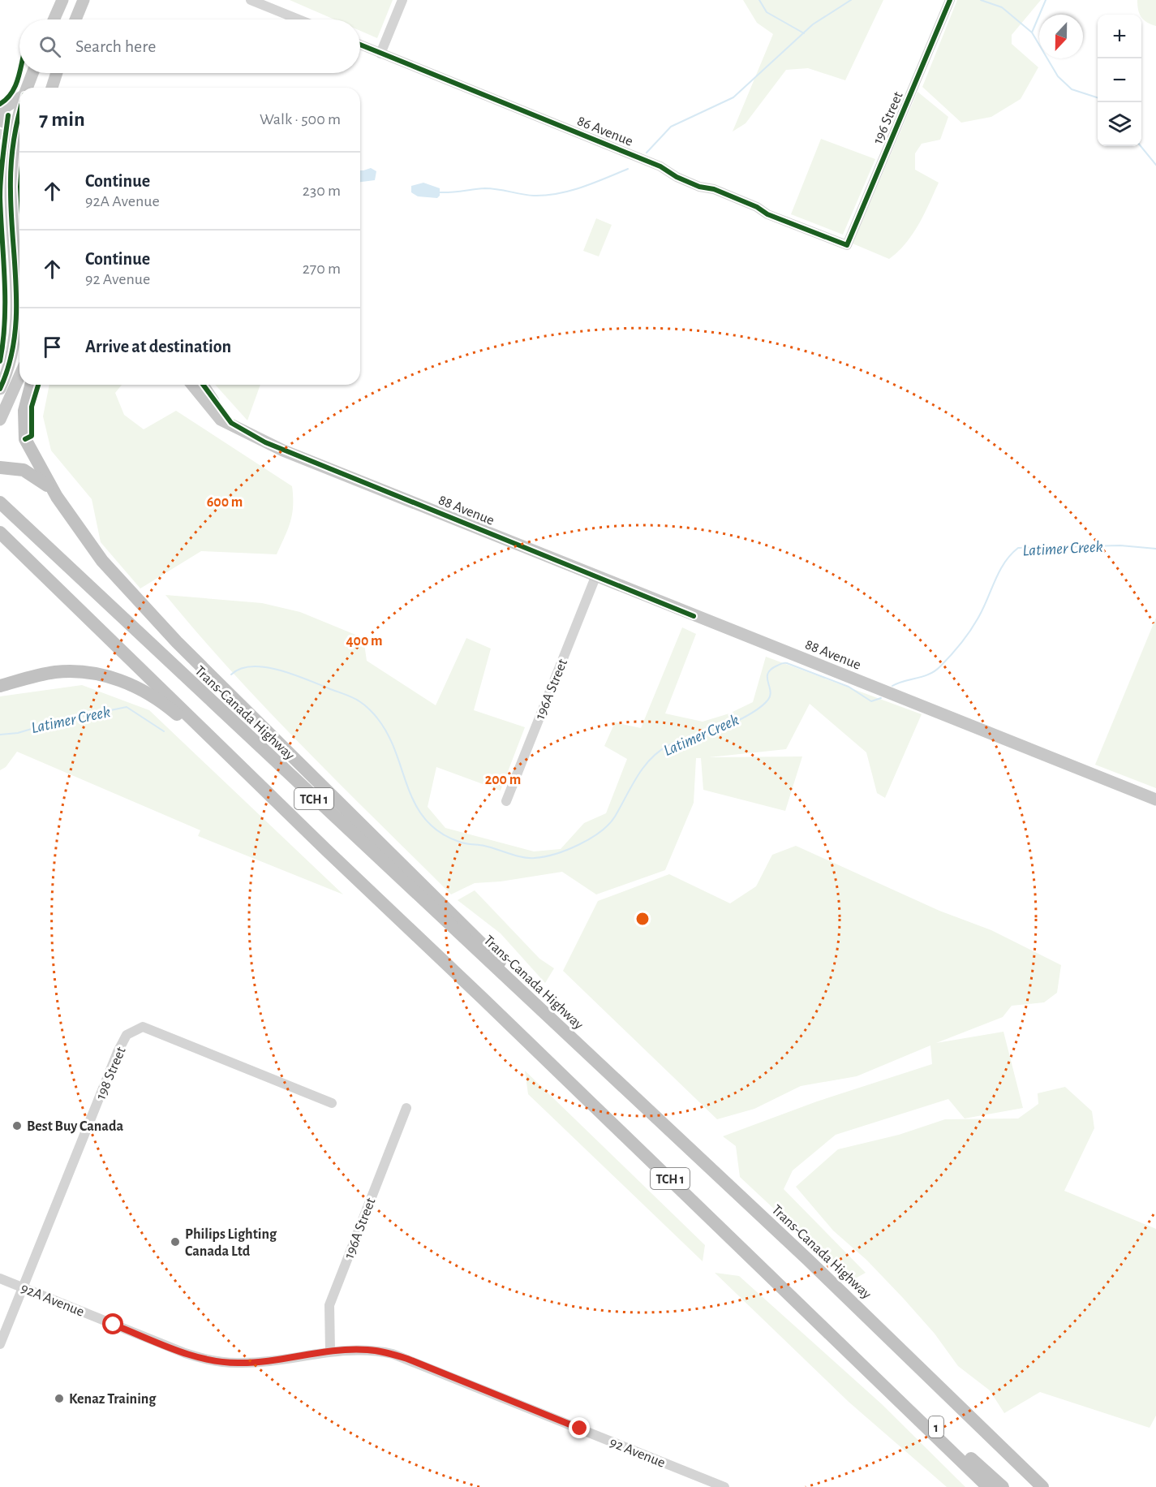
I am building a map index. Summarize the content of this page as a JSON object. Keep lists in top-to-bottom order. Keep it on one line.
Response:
{"streets":{"highway":["Trans-Canada Highway","TCH 1","1"],"main road":["88 Avenue"],"street":["196 Street","86 Avenue","196A Street","198 Street","92A Avenue","92 Avenue"]},"crossings":[["196 Street","86 Avenue"],["88 Avenue","196A Street"],["196A Street","92A Avenue"],["196A Street","92 Avenue"],["TCH 1","1"],["198 Street","92A Avenue"],["92A Avenue","92 Avenue"]],"water":["Latimer Creek"],"places":["Best Buy Canada","Philips Lighting Canada Ltd","Kenaz Training"],"north":"bottom","page":{"map_buttons":["+","−"],"search":"Search here","heading":["7 min","Walk · 500 m"],"list":[["Continue","92A Avenue","230 m"],["Continue","92 Avenue","270 m"],"Arrive at destination"]},"rings":["600 m","400 m","200 m"]}
